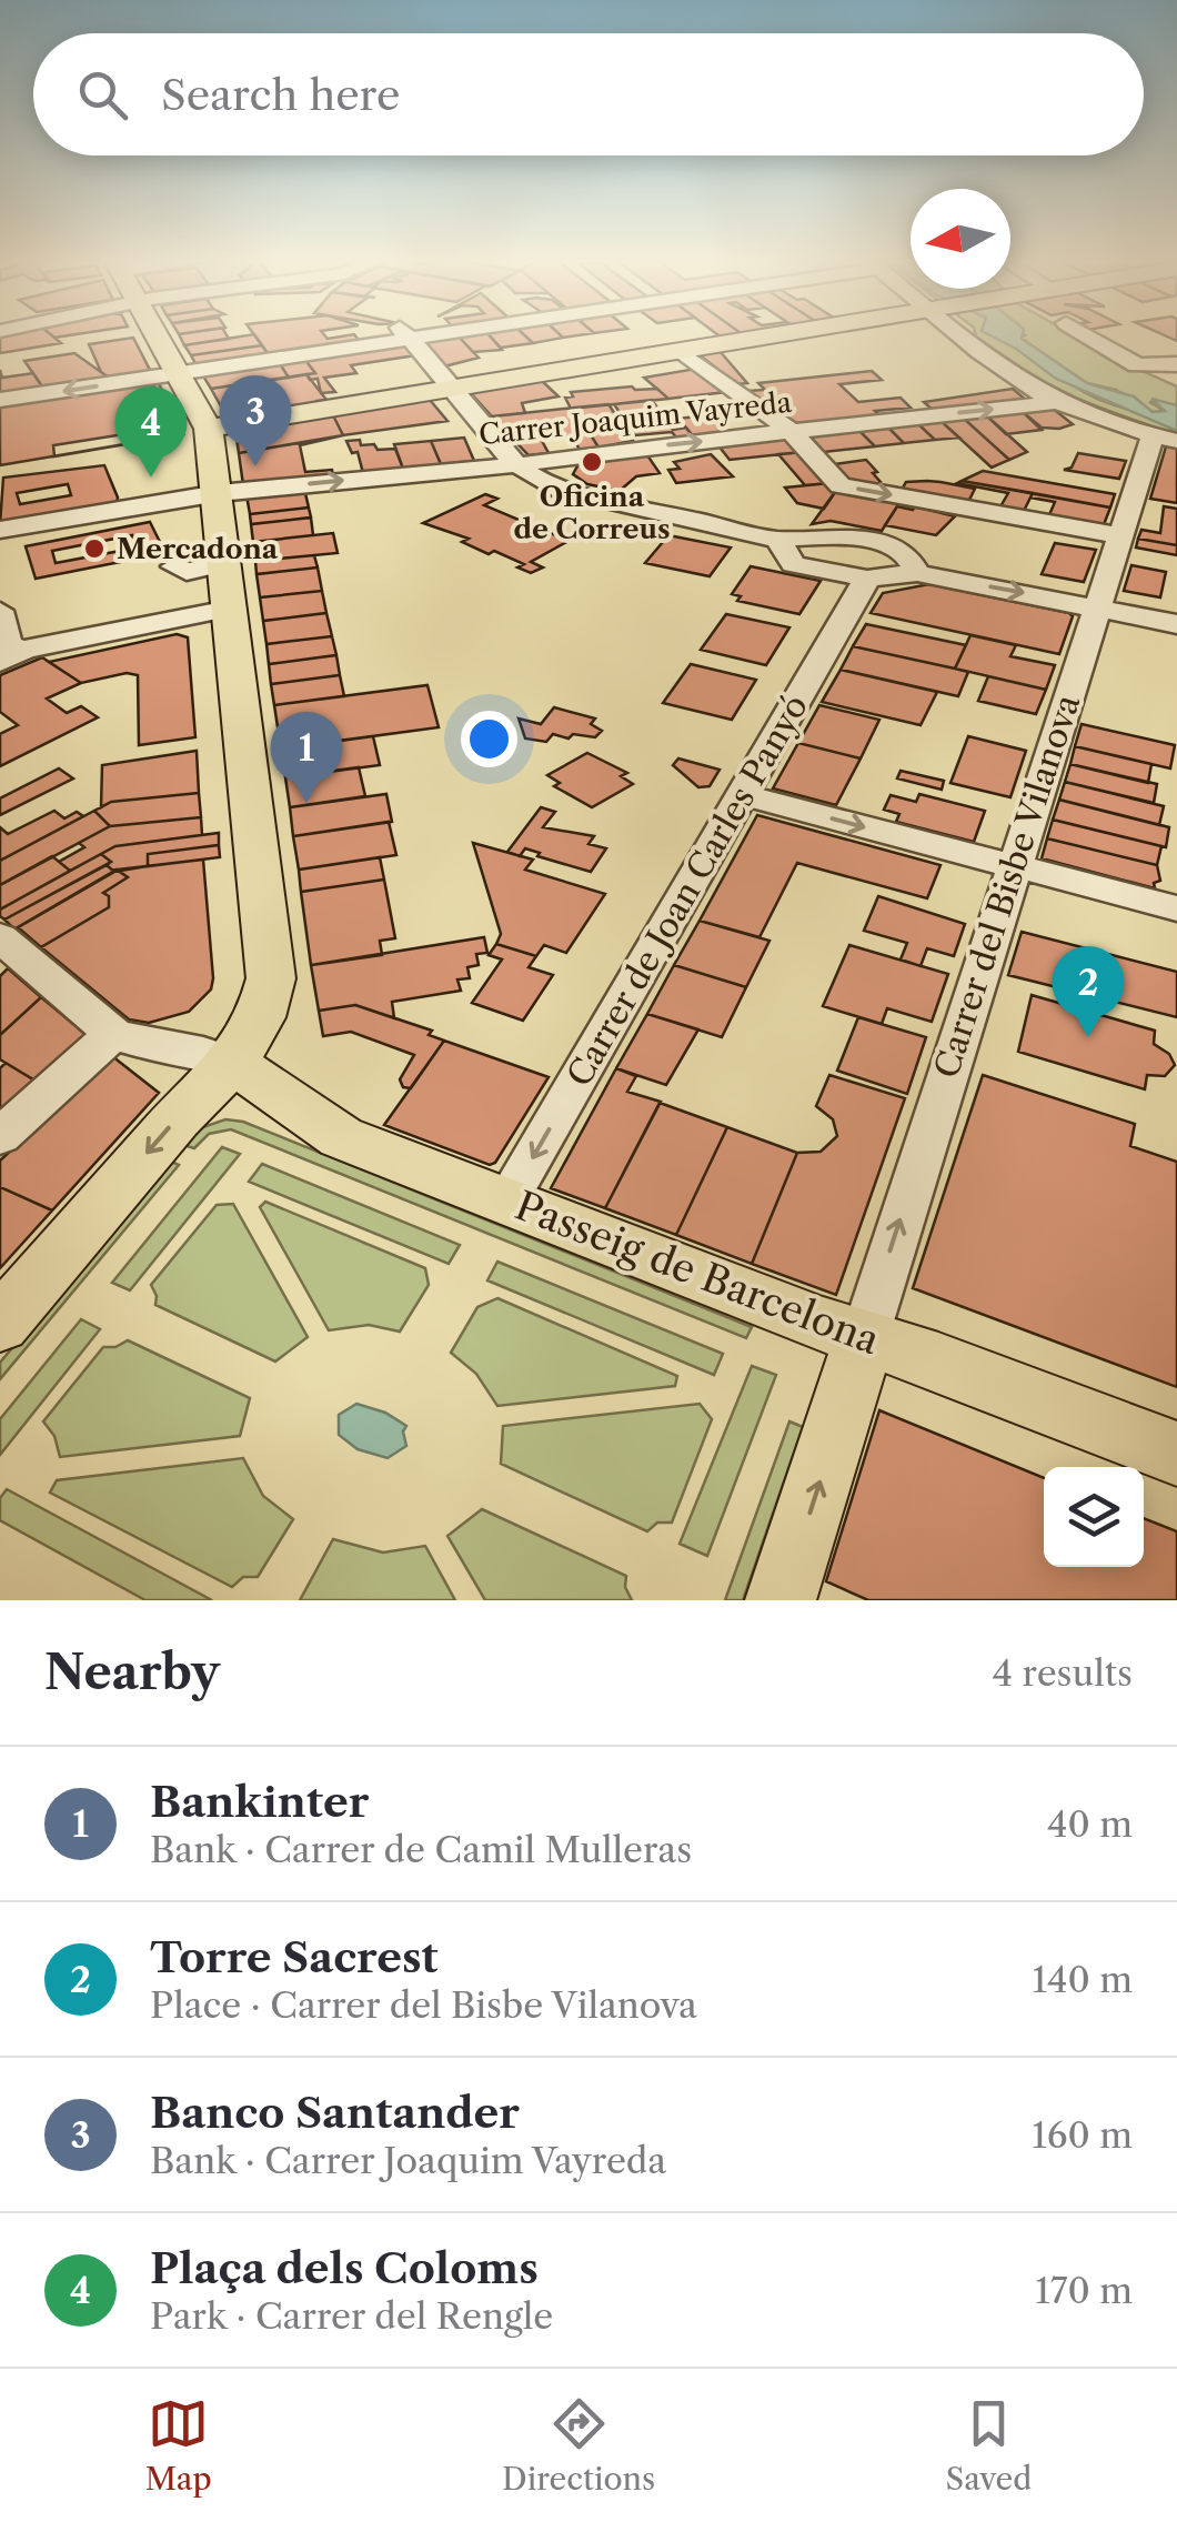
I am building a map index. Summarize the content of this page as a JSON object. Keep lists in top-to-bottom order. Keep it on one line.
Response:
{"streets":{"main road":["Passeig de Barcelona"],"street":["Carrer Joaquim Vayreda","Carrer del Bisbe Vilanova","Carrer de Joan Carles Panyó"]},"crossings":[["Carrer del Bisbe Vilanova","Passeig de Barcelona"],["Carrer de Joan Carles Panyó","Passeig de Barcelona"]],"one_way":["Carrer del Bisbe Vilanova","Carrer de Joan Carles Panyó"],"places":["Oficina de Correus","Mercadona"],"north":"left","page":{"search":"Search here","pins":["3","4","1","2"],"heading":["Nearby","4 results"],"list":[{"mark":"1","name":"Bankinter","note":"Bank · Carrer de Camil Mulleras","value":"40 m"},{"mark":"2","name":"Torre Sacrest","note":"Place · Carrer del Bisbe Vilanova","value":"140 m"},{"mark":"3","name":"Banco Santander","note":"Bank · Carrer Joaquim Vayreda","value":"160 m"},{"mark":"4","name":"Plaça dels Coloms","note":"Park · Carrer del Rengle","value":"170 m"}],"nav":["Map","Directions","Saved"]}}
